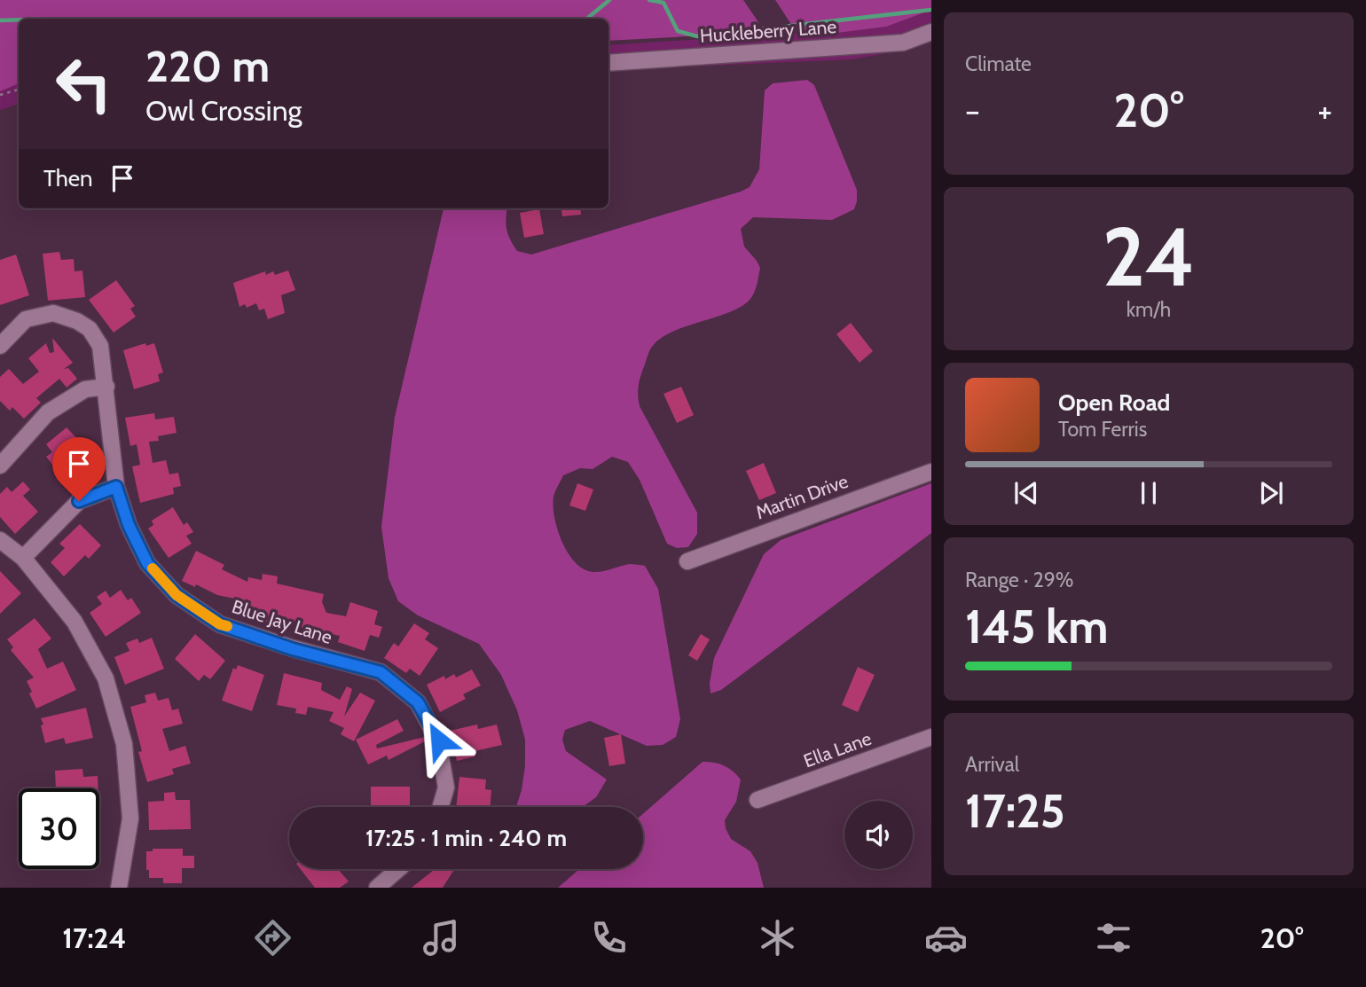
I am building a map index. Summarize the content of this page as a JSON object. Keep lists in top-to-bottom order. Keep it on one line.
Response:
{"streets":{"street":["Huckleberry Lane","Martin Drive","Blue Jay Lane","Ella Lane"]},"page":{"tile":["Climate",["24","km/h"],["Range · 29%","145 km"],["Arrival","17:25"]],"turn":["220 m","Owl Crossing"],"heat":["−","20°","+"],"then":"Then","song":["Open Road","Tom Ferris"],"limit":"30","trip":"17:25 · 1 min · 240 m","tabs":["17:24","20°"]}}
